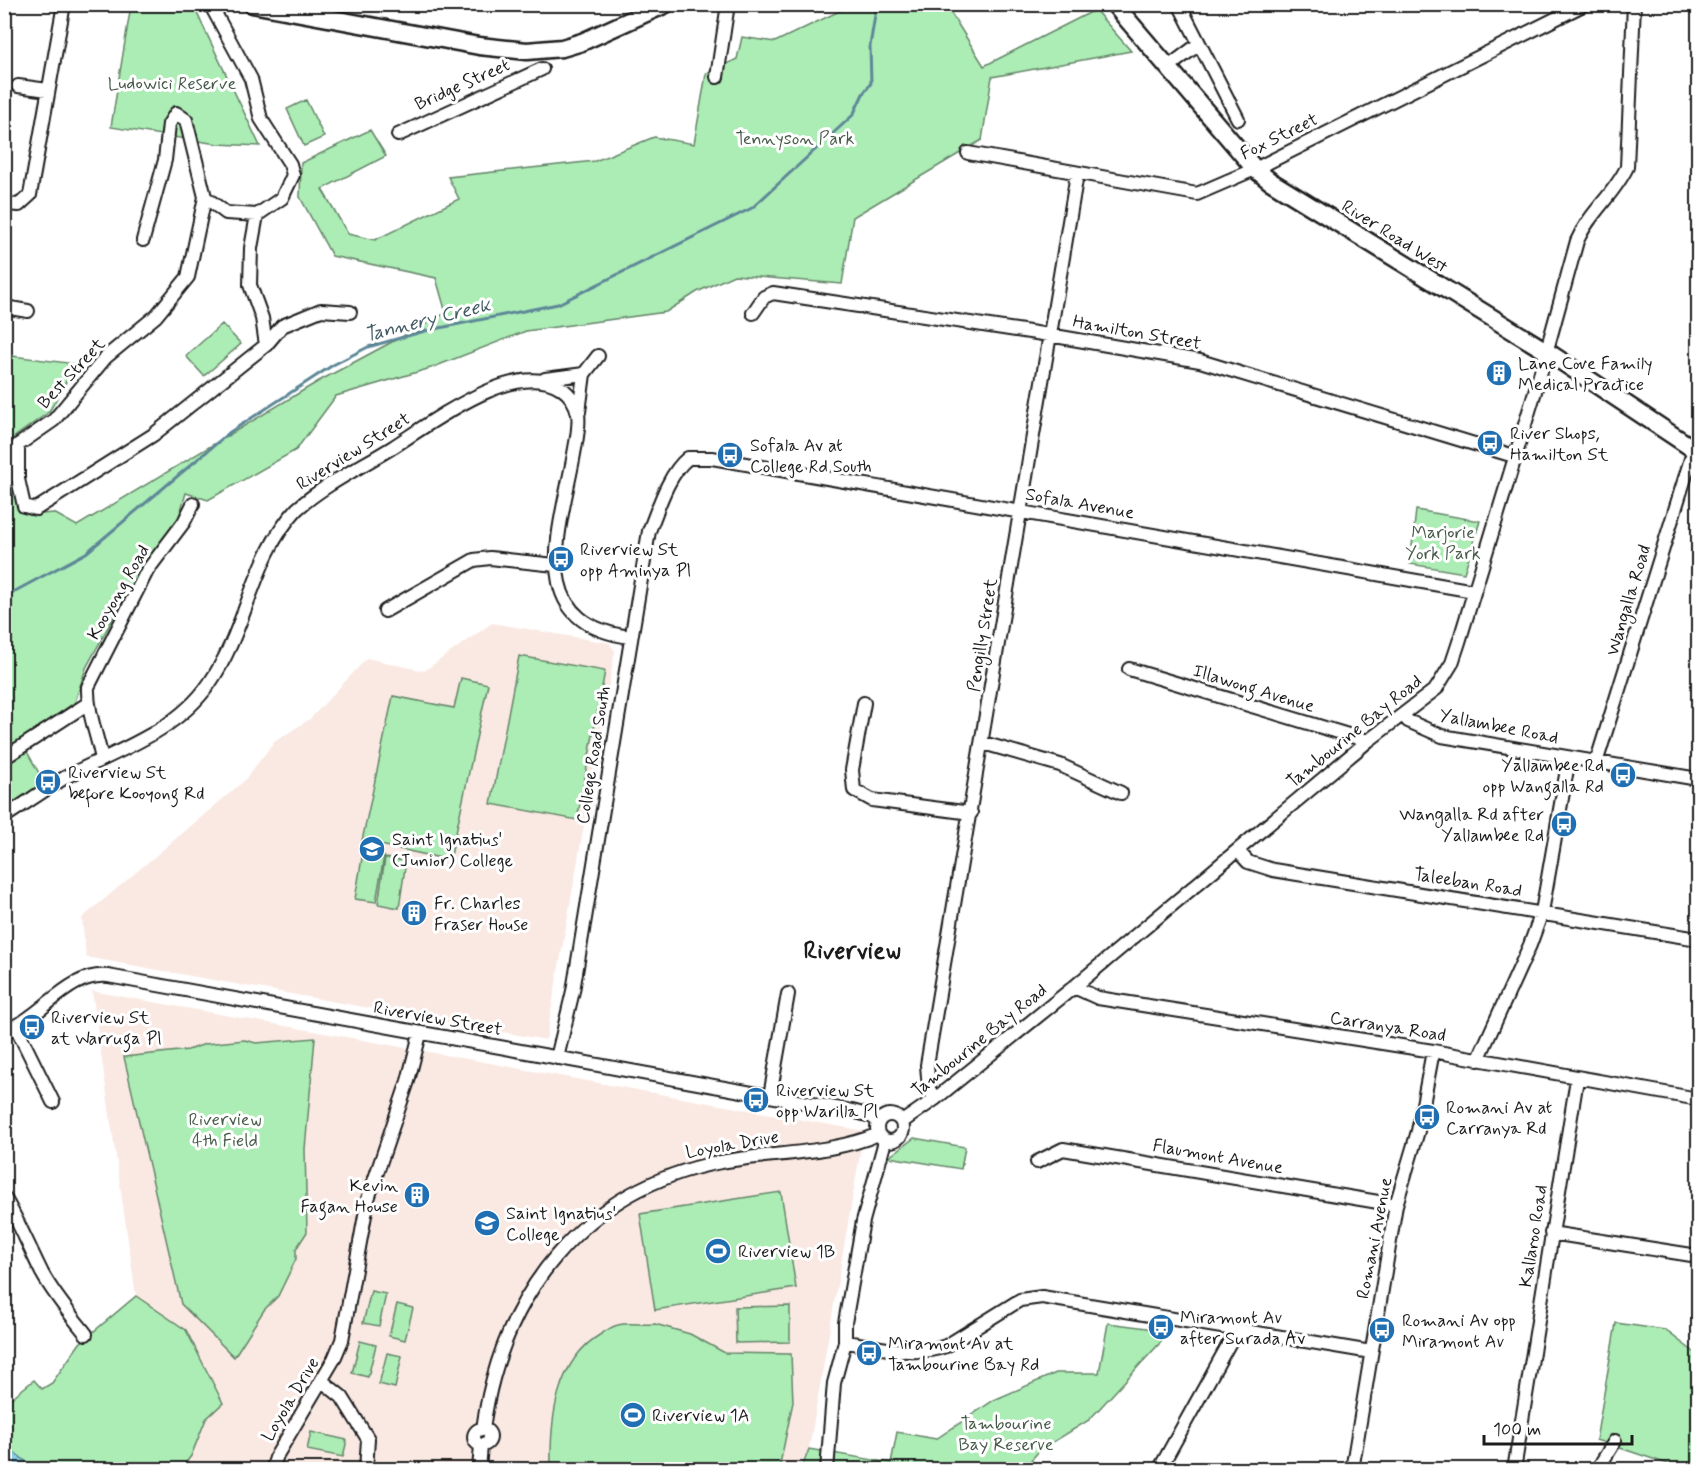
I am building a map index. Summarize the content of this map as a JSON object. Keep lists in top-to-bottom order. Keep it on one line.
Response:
{"streets":{"main road":["River Road West"],"street":["Bridge Street","Fox Street","Hamilton Street","Best Street","Riverview Street","Sofala Avenue","Kooyong Road","Wangalla Road","Pengilly Street","Illawong Avenue","Yallambee Road","Tambourine Bay Road","College Road South","Taleeban Road","Carranya Road","Loyola Drive","Flaumont Avenue","Kallaroo Road","Romani Avenue"]},"crossings":[["Fox Street","River Road West"],["Fox Street","Pengilly Street"],["River Road West","Wangalla Road"],["River Road West","Tambourine Bay Road"],["Hamilton Street","Pengilly Street"],["Hamilton Street","Tambourine Bay Road"],["Riverview Street","Tambourine Bay Road"],["Riverview Street","College Road South"],["Riverview Street","Loyola Drive"],["Sofala Avenue","Pengilly Street"],["Sofala Avenue","Tambourine Bay Road"],["Sofala Avenue","College Road South"],["Wangalla Road","Yallambee Road"],["Pengilly Street","Tambourine Bay Road"],["Illawong Avenue","Tambourine Bay Road"],["Yallambee Road","Tambourine Bay Road"],["Tambourine Bay Road","Taleeban Road"],["Tambourine Bay Road","Carranya Road"],["Tambourine Bay Road","Loyola Drive"],["Carranya Road","Kallaroo Road"],["Carranya Road","Romani Avenue"],["Flaumont Avenue","Romani Avenue"]],"districts":["Riverview"],"water":["Tannery Creek"],"parks":["Ludowici Reserve","Tennyson Park","Marjorie York Park","Riverview 4th Field","Tambourine Bay Reserve"],"places":{"building":["Lane Cove Family Medical Practice","Fr. Charles Fraser House","Kevin Fagan House"],"bus stop":["River Shops, Hamilton St","Sofala Av at College Rd South","Riverview St opp Aminya Pl","Yallambee Rd opp Wangalla Rd","Riverview St before Kooyong Rd","Wangalla Rd after Yallambee Rd","Riverview St at Warruga Pl","Riverview St opp Warilla Pl","Romani Av at Carranya Rd","Miramont Av after Surada Av","Romani Av opp Miramont Av","Miramont Av at Tambourine Bay Rd"],"school or university":["Saint Ignatius' (Junior) College","Saint Ignatius' College"],"sports":["Riverview 1B","Riverview 1A"]},"scale_bar":"100 m"}
